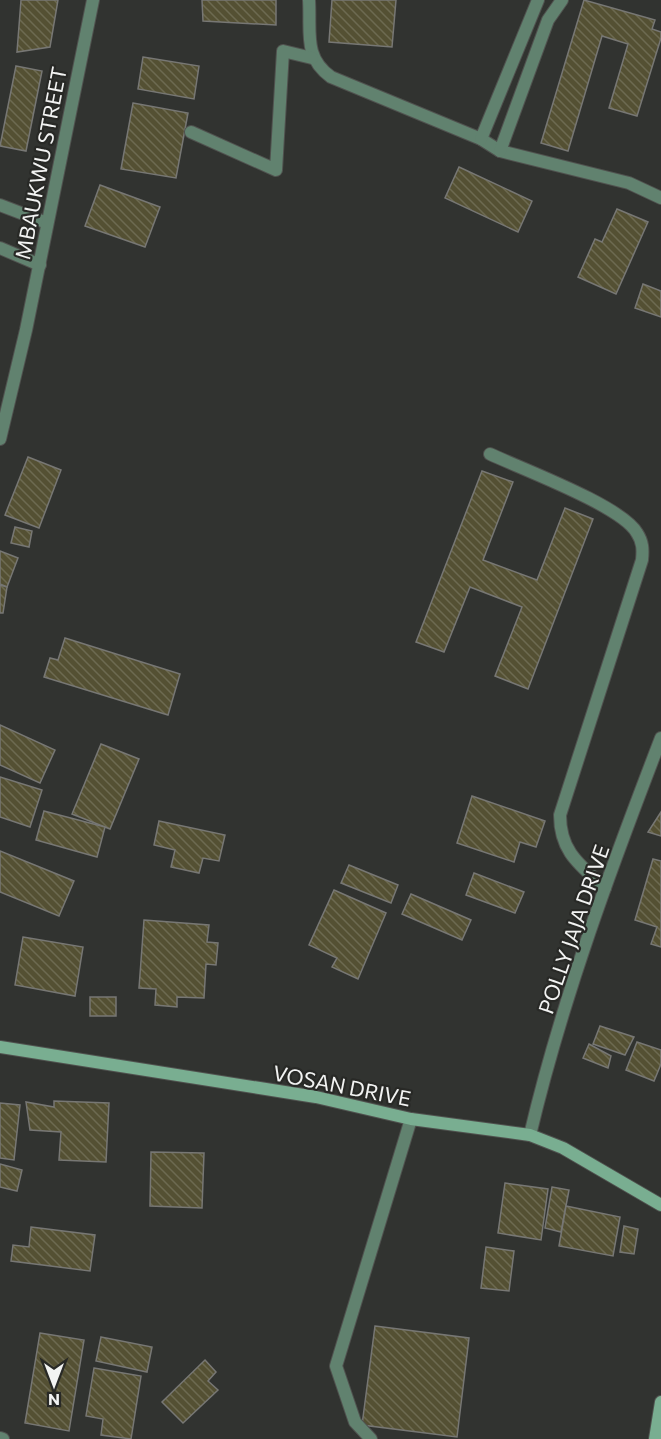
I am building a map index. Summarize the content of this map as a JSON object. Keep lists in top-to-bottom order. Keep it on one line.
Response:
{"streets":{"street":["MBAUKWU STREET","POLLY JAJA DRIVE","VOSAN DRIVE"]},"crossings":[["POLLY JAJA DRIVE","VOSAN DRIVE"]],"north":"bottom"}
